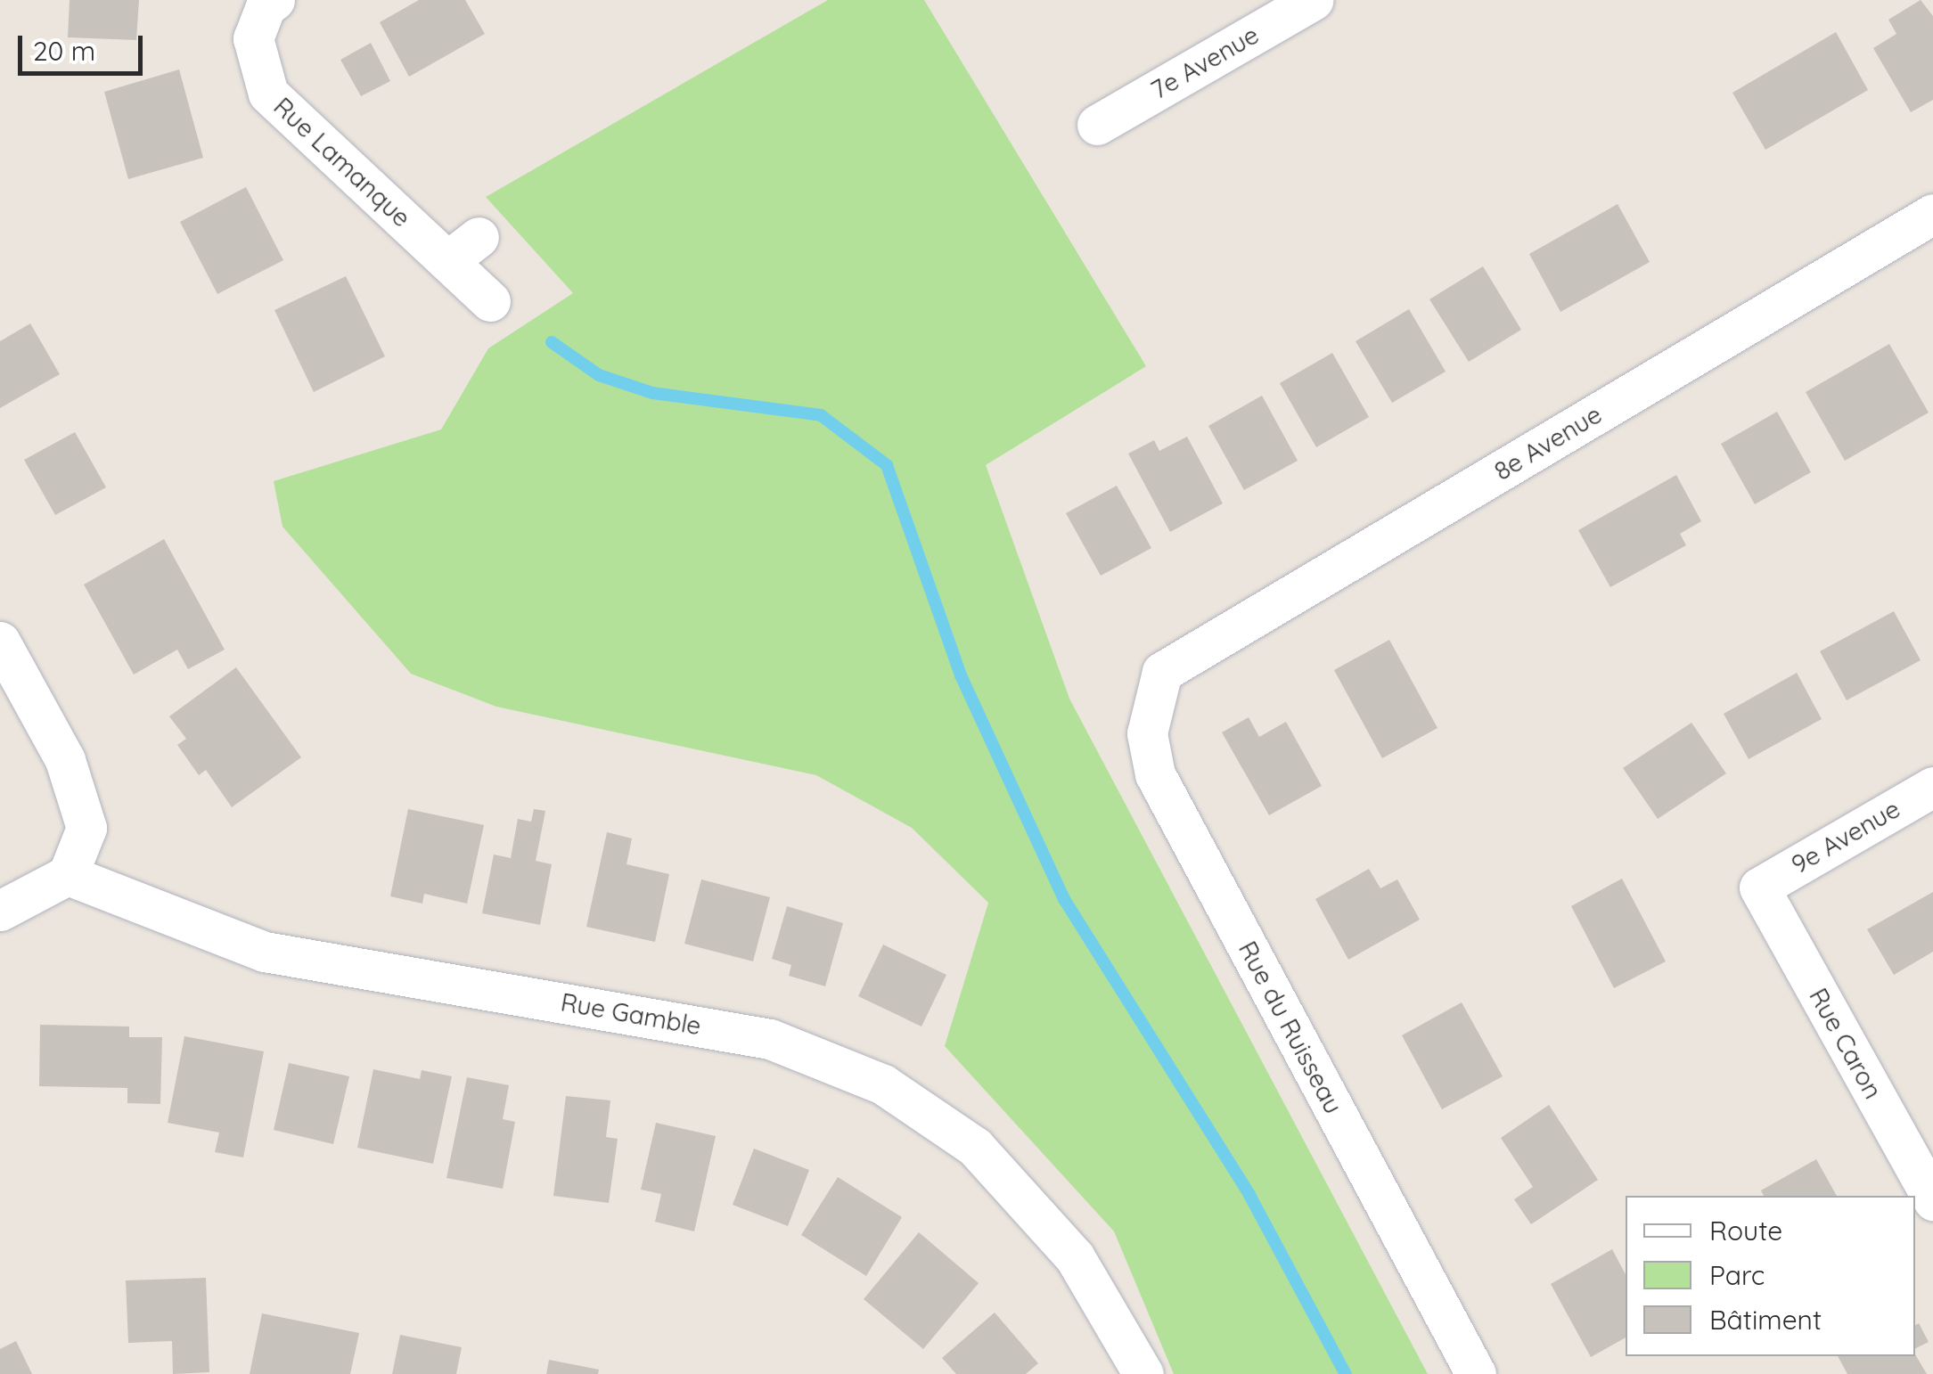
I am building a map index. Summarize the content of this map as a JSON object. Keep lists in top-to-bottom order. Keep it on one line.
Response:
{"streets":{"street":["7e Avenue","Rue Lamanque","8e Avenue","9e Avenue","Rue Gamble","Rue du Ruisseau","Rue Caron"]},"crossings":[["8e Avenue","Rue du Ruisseau"],["9e Avenue","Rue Caron"]],"legend":["Route","Parc","Bâtiment"],"scale_bar":"20 m"}
